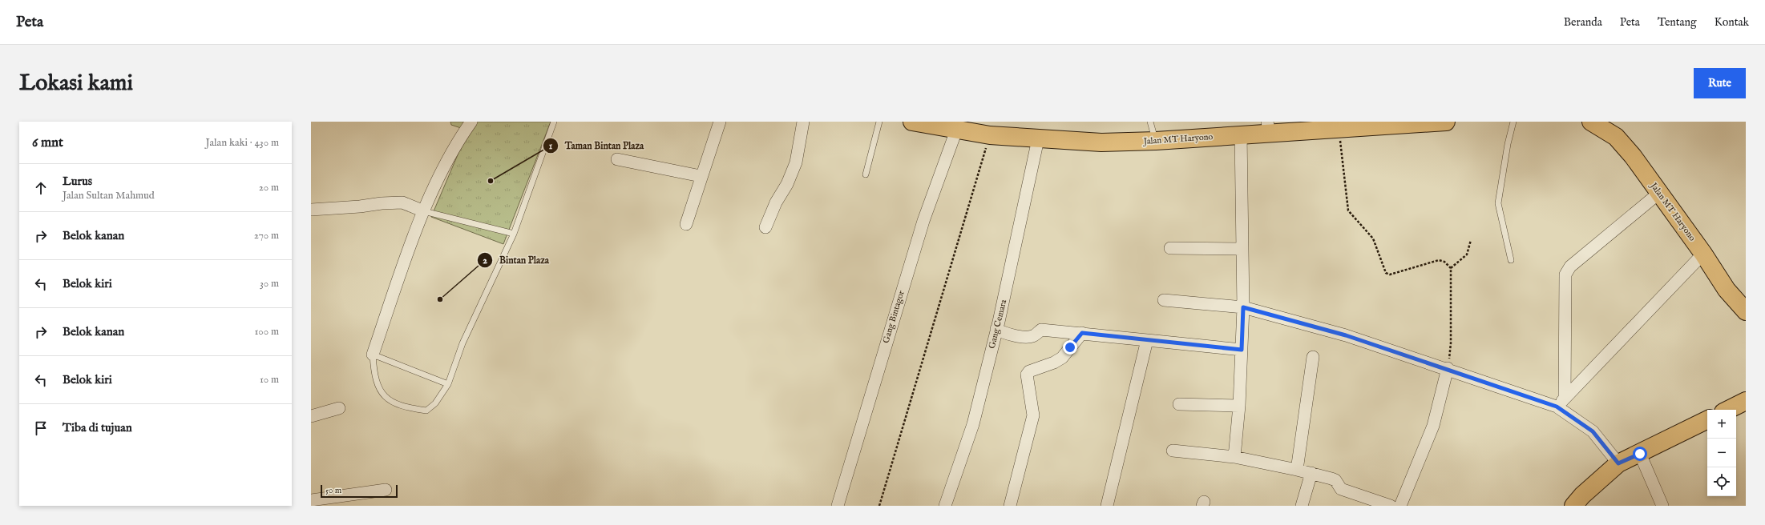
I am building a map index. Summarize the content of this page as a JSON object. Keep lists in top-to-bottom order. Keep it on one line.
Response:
{"streets":{"main road":["Jalan MT Haryono"],"street":["Gang Bintagor","Gang Cemara"]},"crossings":[["Jalan MT Haryono","Gang Bintagor"],["Jalan MT Haryono","Gang Cemara"]],"places":["Taman Bintan Plaza","Bintan Plaza"],"scale_bar":"50 m","page":{"header":"Peta","nav":["Beranda","Peta","Tentang","Kontak"],"buttons":"Rute","title":"Lokasi kami","heading":["6 mnt","Jalan kaki · 430 m"],"list":[["Lurus","Jalan Sultan Mahmud","20 m"],["Belok kanan","270 m"],["Belok kiri","30 m"],["Belok kanan","100 m"],["Belok kiri","10 m"],"Tiba di tujuan"],"map_buttons":["+","−"],"scale":"50 m"}}
